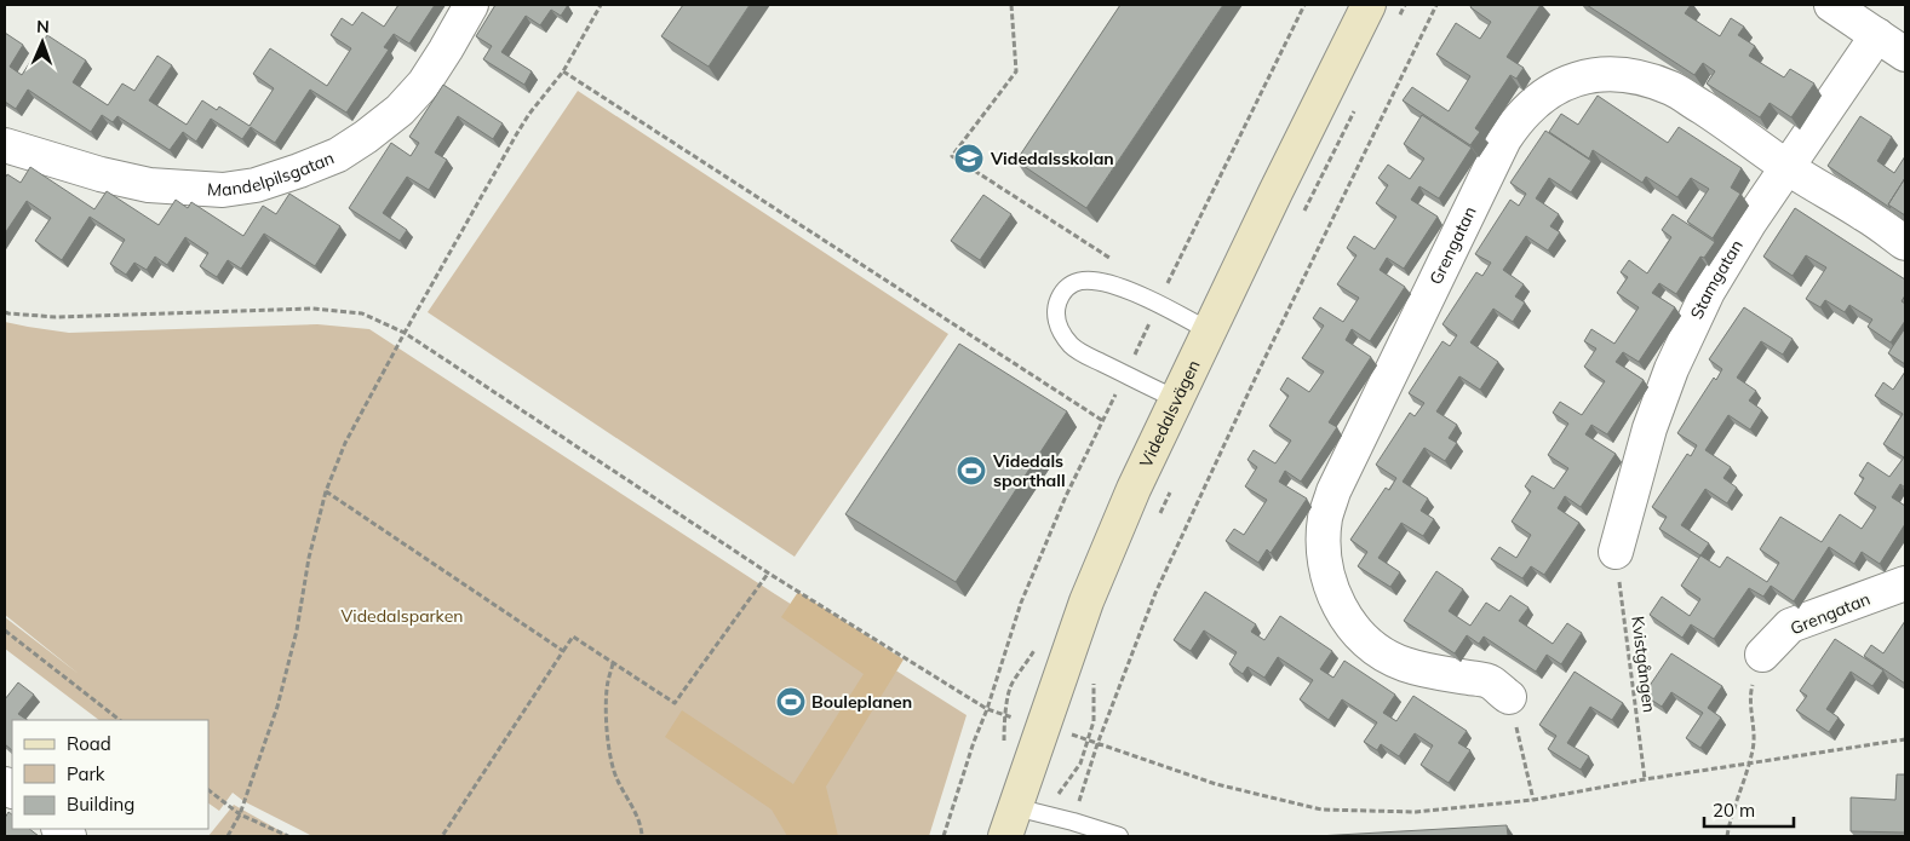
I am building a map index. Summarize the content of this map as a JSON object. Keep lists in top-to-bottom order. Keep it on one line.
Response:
{"streets":{"street":["Mandelpilsgatan","Grengatan","Stamgatan","Videdalsvägen"],"path":["Kvistgången"]},"crossings":[["Grengatan","Stamgatan"],["Stamgatan","Kvistgången"]],"parks":["Videdalsparken"],"places":{"school or university":["Videdalsskolan"],"sports":["Videdals sporthall","Bouleplanen"]},"legend":["Road","Park","Building"],"scale_bar":"20 m","north":"top"}
